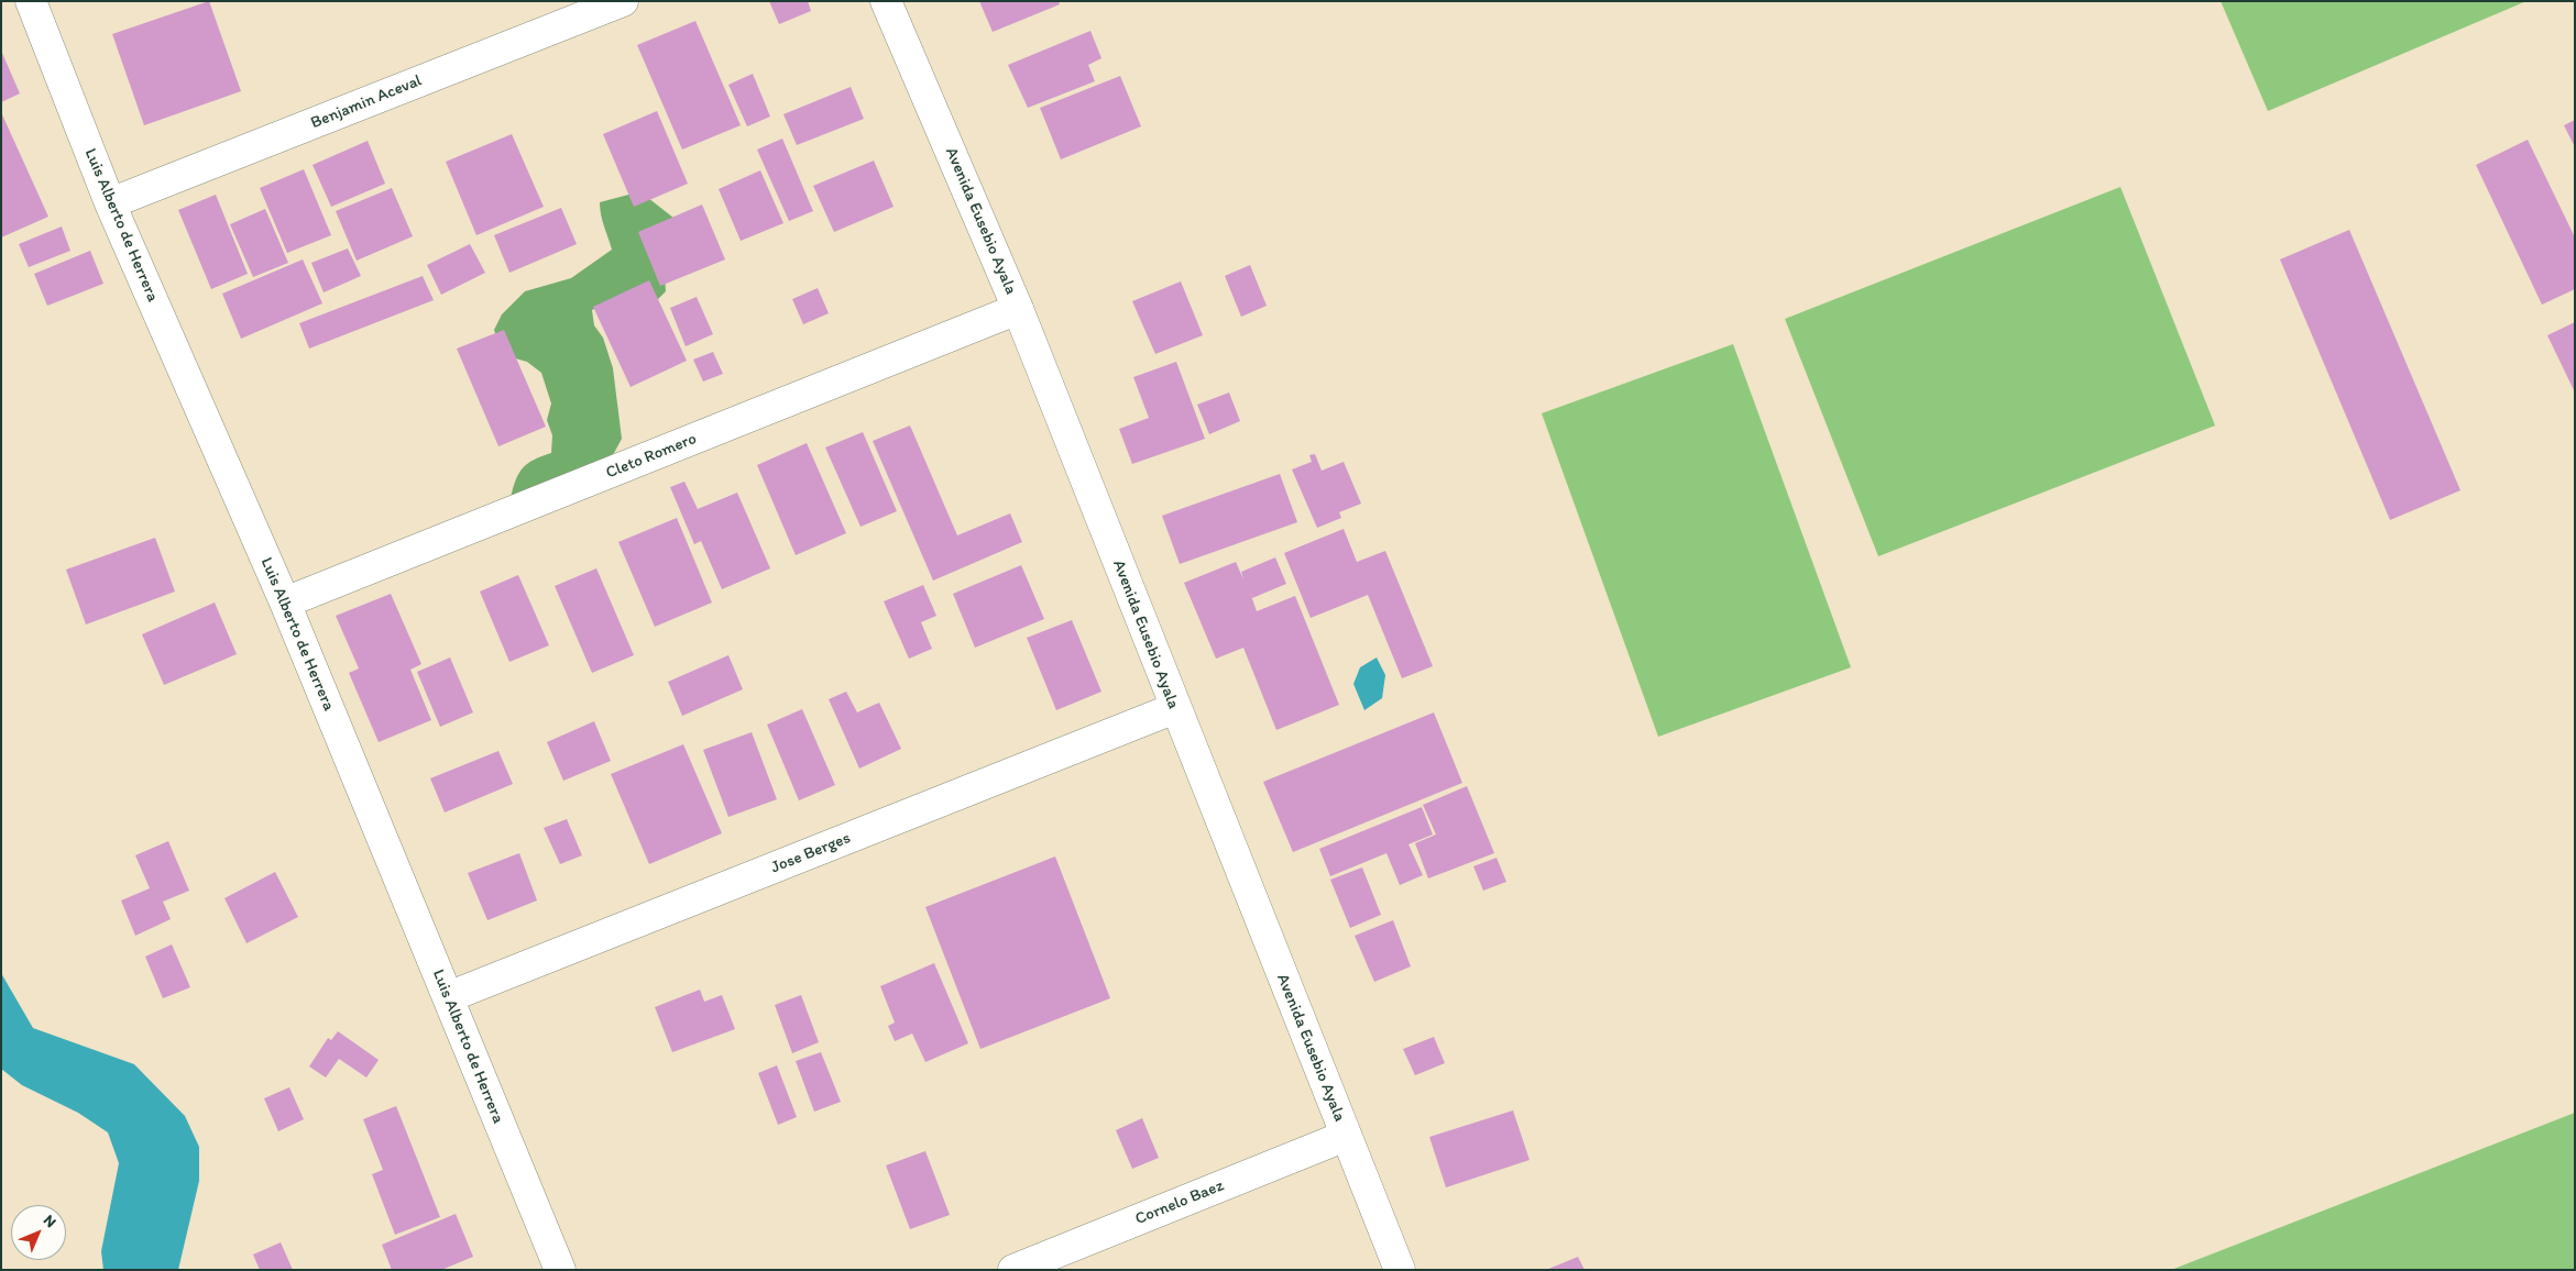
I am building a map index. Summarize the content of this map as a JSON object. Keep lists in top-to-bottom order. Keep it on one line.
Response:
{"streets":{"street":["Benjamin Aceval","Avenida Eusebio Ayala","Luis Alberto de Herrera","Cleto Romero","Jose Berges","Cornelo Baez"]},"crossings":[["Benjamin Aceval","Luis Alberto de Herrera"],["Avenida Eusebio Ayala","Cleto Romero"],["Avenida Eusebio Ayala","Jose Berges"],["Avenida Eusebio Ayala","Cornelo Baez"],["Luis Alberto de Herrera","Cleto Romero"],["Luis Alberto de Herrera","Jose Berges"]],"north":"top right"}
